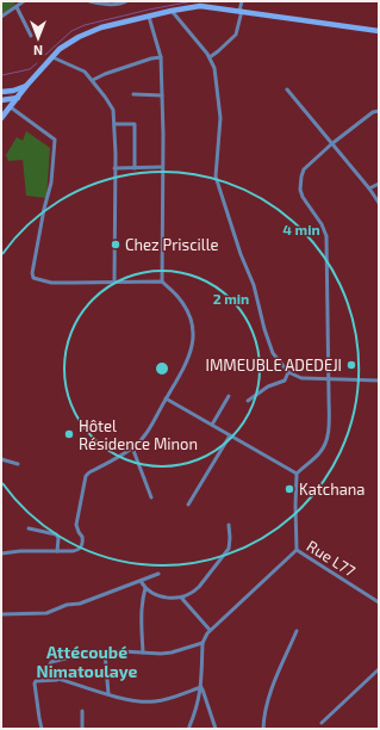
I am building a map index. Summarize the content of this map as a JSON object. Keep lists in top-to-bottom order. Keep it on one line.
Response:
{"streets":{"street":["Rue L77"]},"districts":["Attécoubé Nimatoulaye"],"places":["Chez Priscille","IMMEUBLE ADEDEJI","Hôtel Résidence Minon","Katchana"],"north":"bottom","rings":["4 min","2 min"]}
